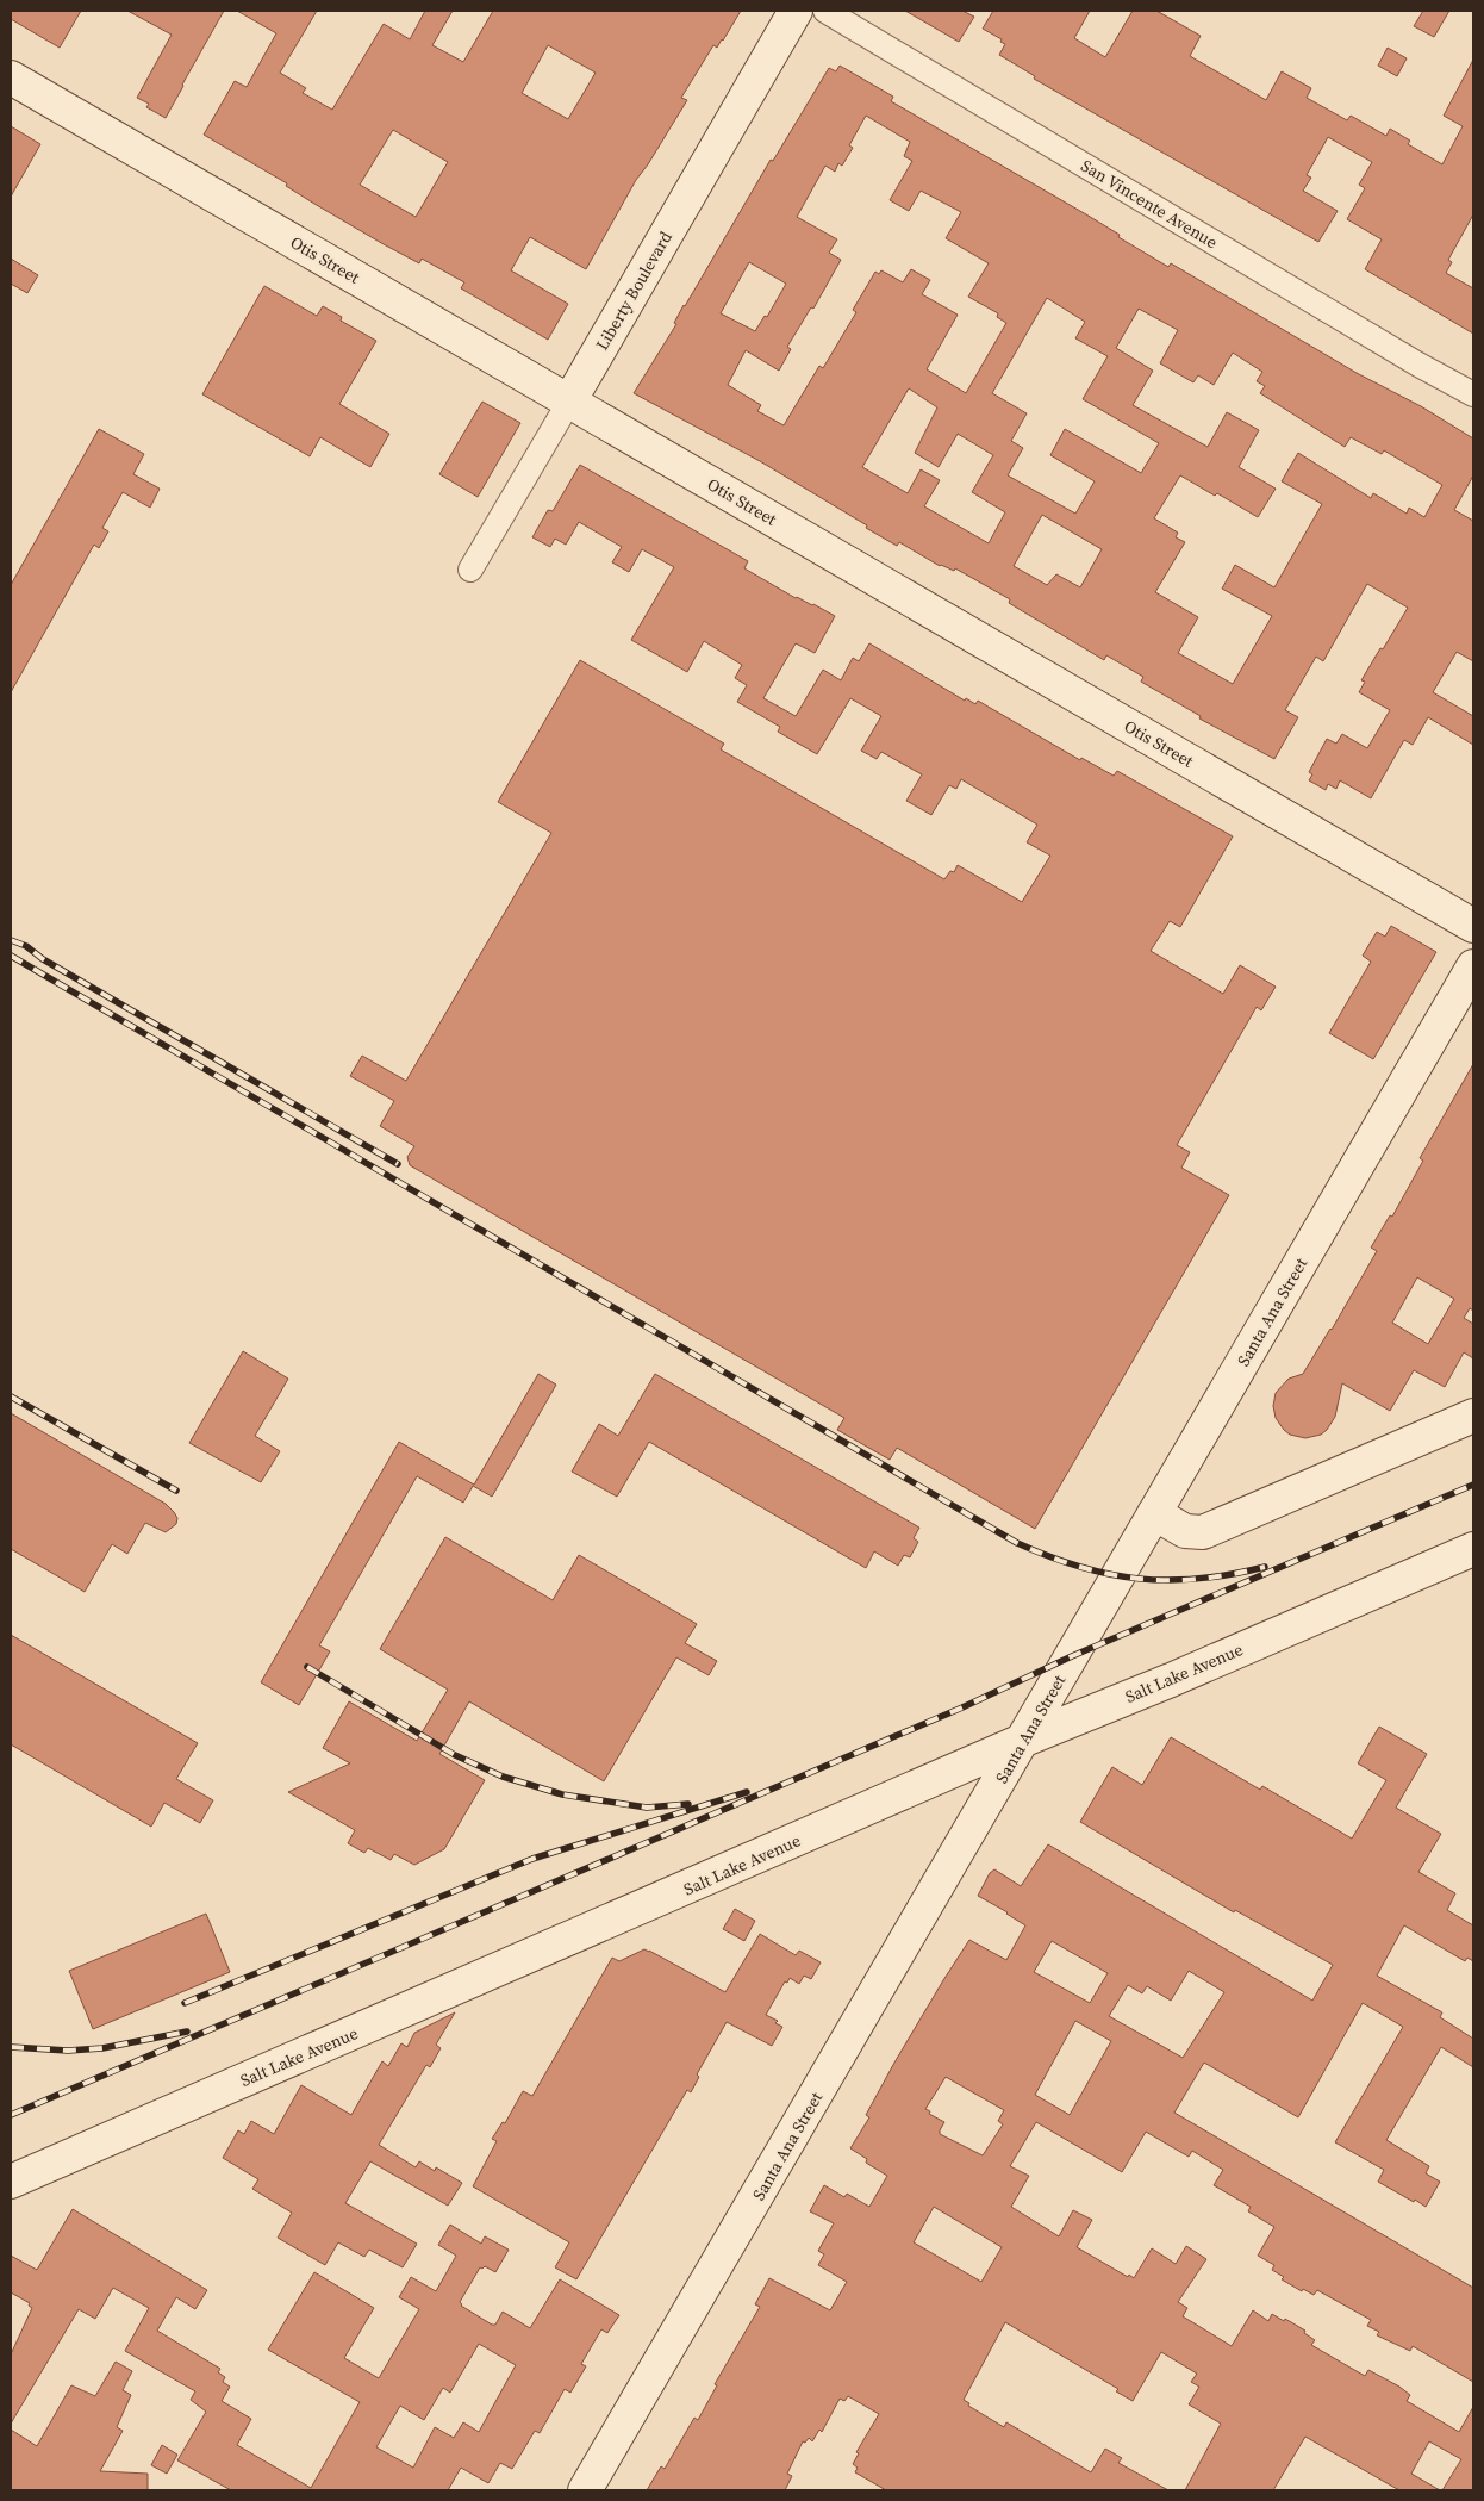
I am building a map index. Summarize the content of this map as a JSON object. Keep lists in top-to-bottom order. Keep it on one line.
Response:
{"streets":{"street":["San Vincente Avenue","Otis Street","Liberty Boulevard","Santa Ana Street","Salt Lake Avenue"]},"crossings":[["Otis Street","Liberty Boulevard"],["Santa Ana Street","Salt Lake Avenue"]]}
